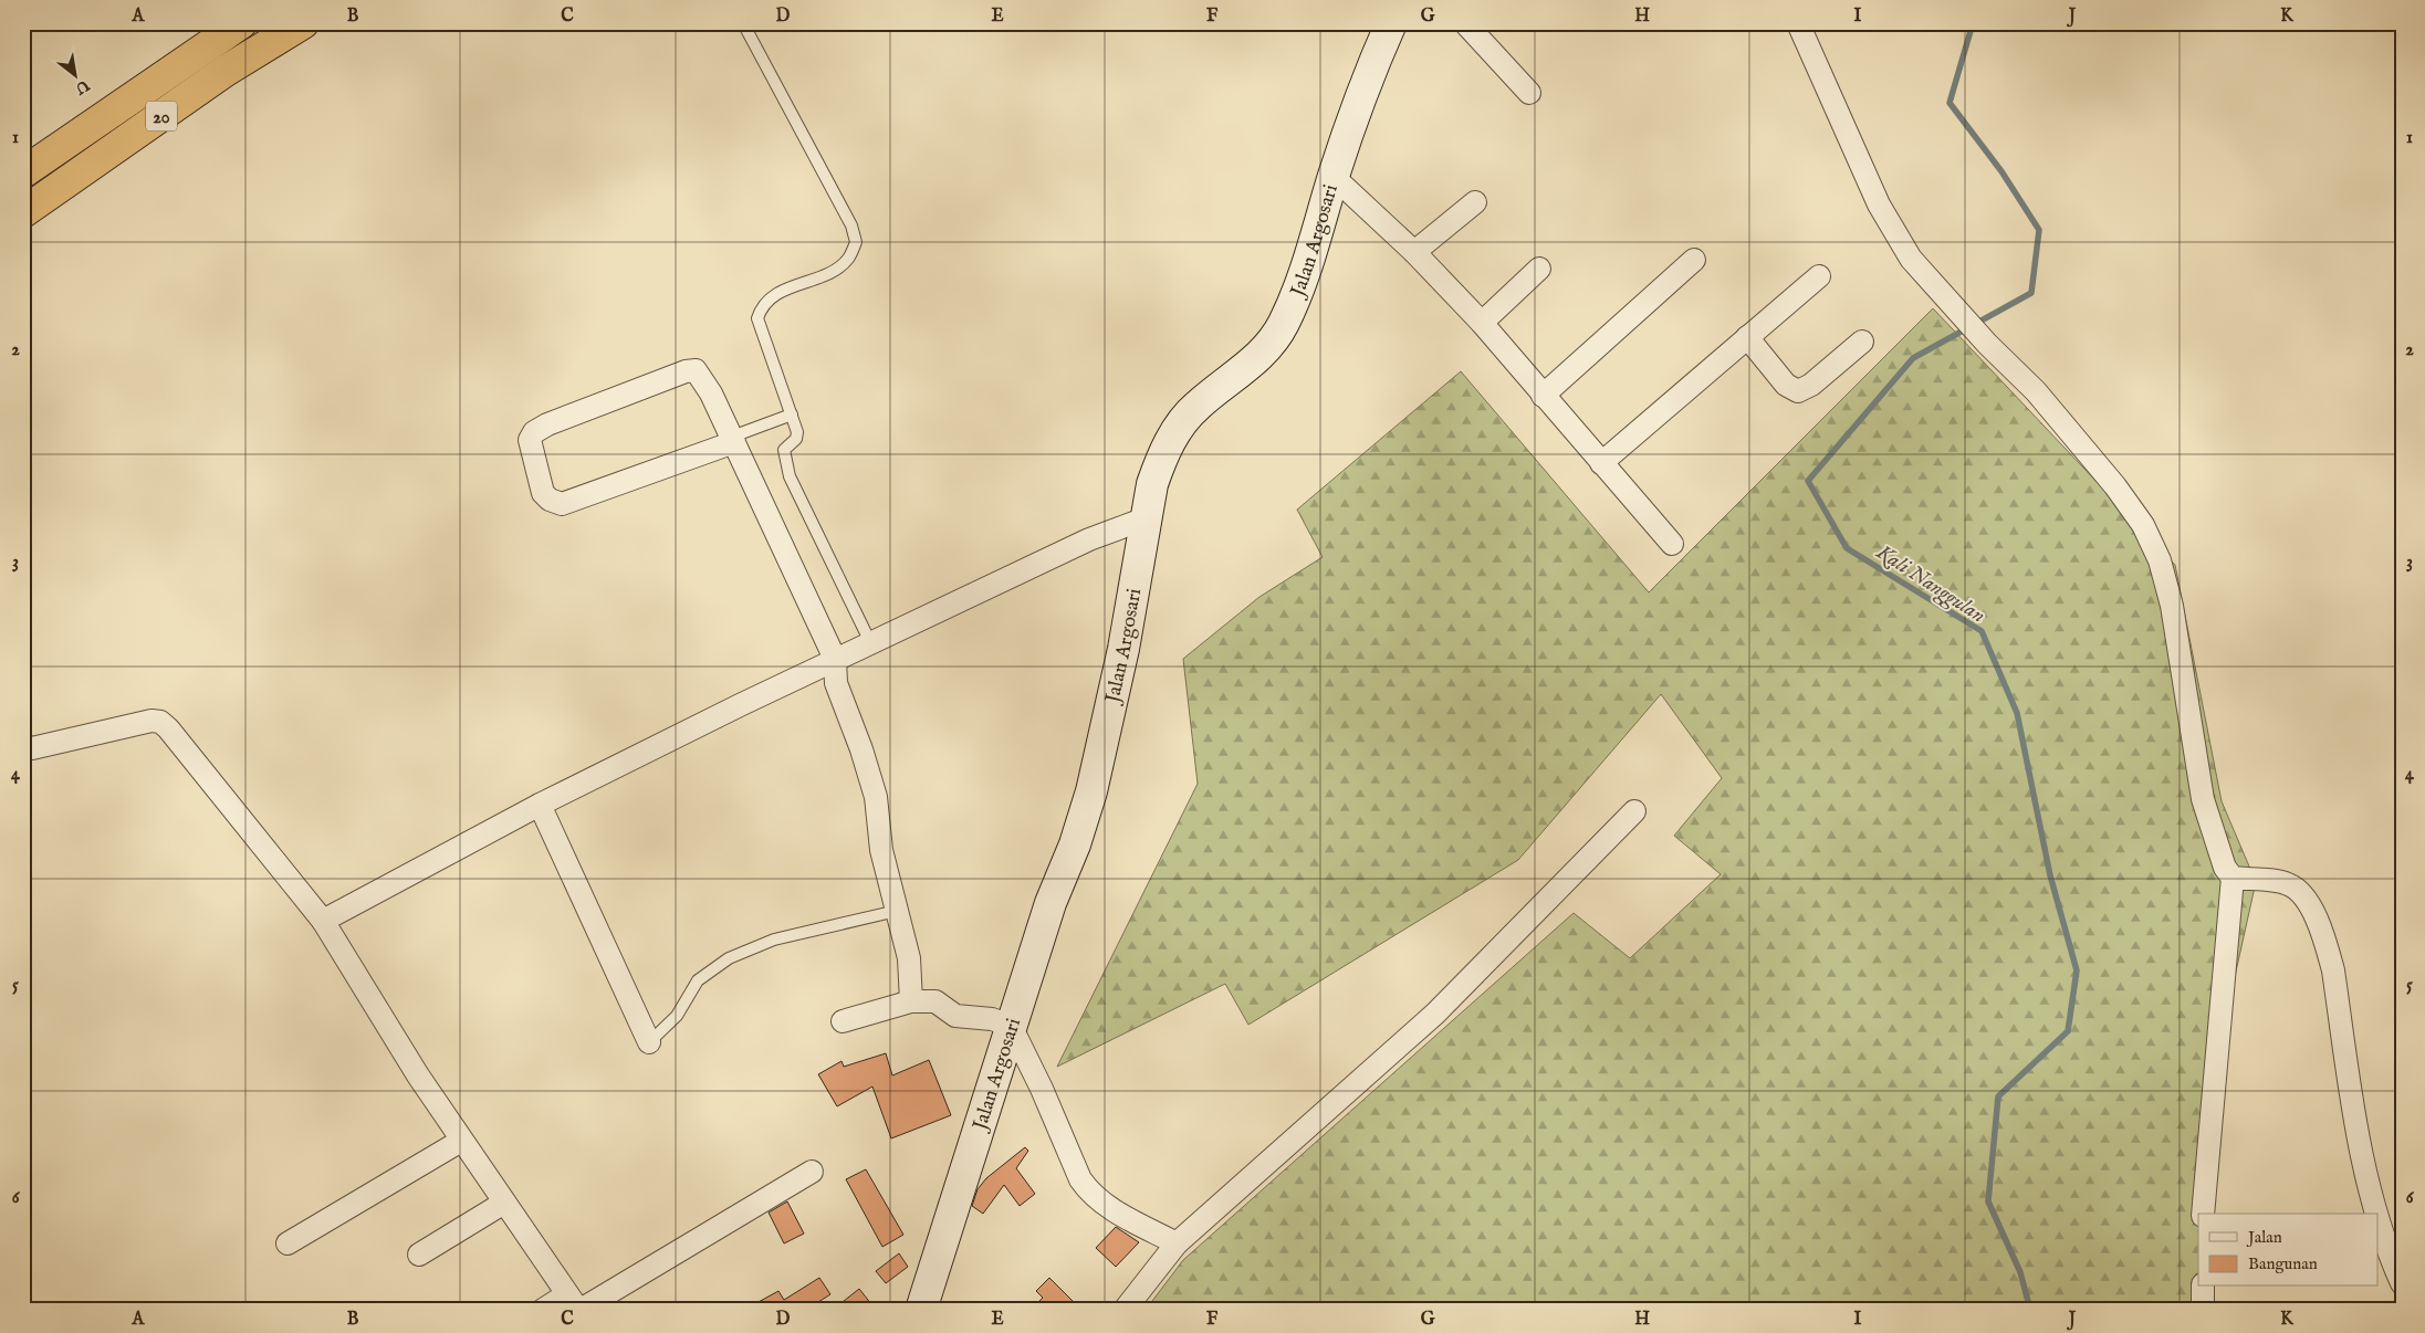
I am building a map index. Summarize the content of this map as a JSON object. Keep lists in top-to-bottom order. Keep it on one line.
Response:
{"streets":{"highway":["20"],"street":["Jalan Argosari"]},"water":["Kali Nanggulan"],"legend":["Jalan","Bangunan"],"north":"bottom right","grid":{"columns":["A","B","C","D","E","F","G","H","I","J","K"],"rows":["1","2","3","4","5","6"]}}
